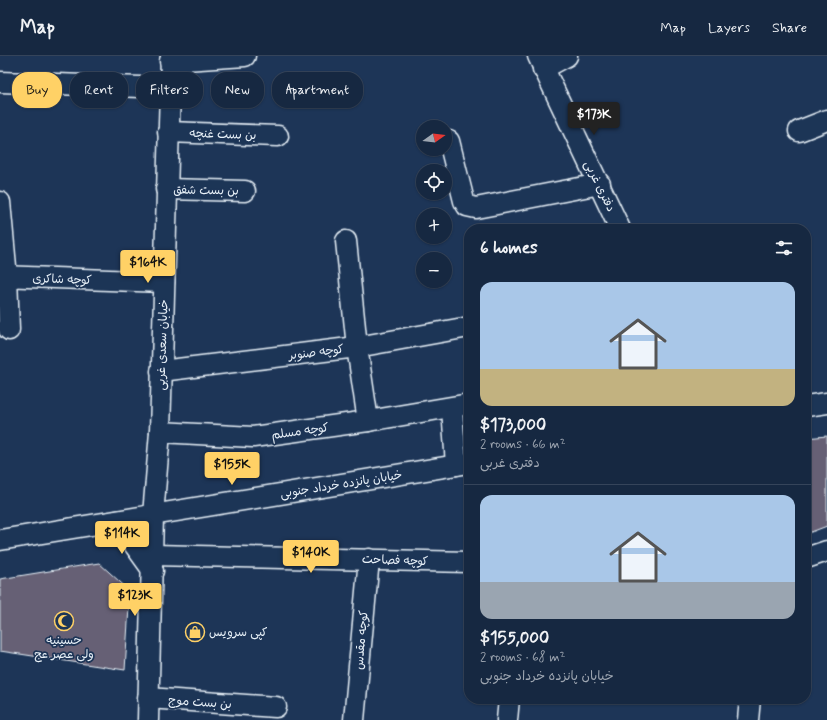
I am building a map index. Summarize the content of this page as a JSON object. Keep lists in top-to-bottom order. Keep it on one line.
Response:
{"streets":{"street":["بن بست غنچه","دفتری غربی","بن بست شفق","کوچه شاکری","خیابان سعدی غربی","کوچه صنوبر","کوچه مسلم","خیابان پانزده خرداد جنوبی","کوچه فصاحت","کوچه مقدس","بن بست موج"]},"crossings":[["بن بست غنچه","خیابان سعدی غربی"],["بن بست شفق","خیابان سعدی غربی"],["کوچه شاکری","خیابان سعدی غربی"],["خیابان سعدی غربی","کوچه صنوبر"],["خیابان سعدی غربی","کوچه مسلم"],["خیابان سعدی غربی","خیابان پانزده خرداد جنوبی"],["خیابان سعدی غربی","کوچه فصاحت"],["خیابان سعدی غربی","بن بست موج"],["کوچه فصاحت","کوچه مقدس"]],"places":{"mosque":["حسینیه ولی عصر عج"],"shop":["کپی سرویس"]},"north":"right","page":{"header":"Map","nav":["Map","Layers","Share"],"chip":["Buy","Rent","Filters","New","Apartment"],"price":["$173K","$164K","$155K","$114K","$140K","$123K"],"map_buttons":["+","−"],"heading":"6 homes","list":[{"name":"$173,000","note":"2 rooms · 66 m² · دفتری غربی"},{"name":"$155,000","note":"2 rooms · 68 m² · خیابان پانزده خرداد جنوبی"}]}}
